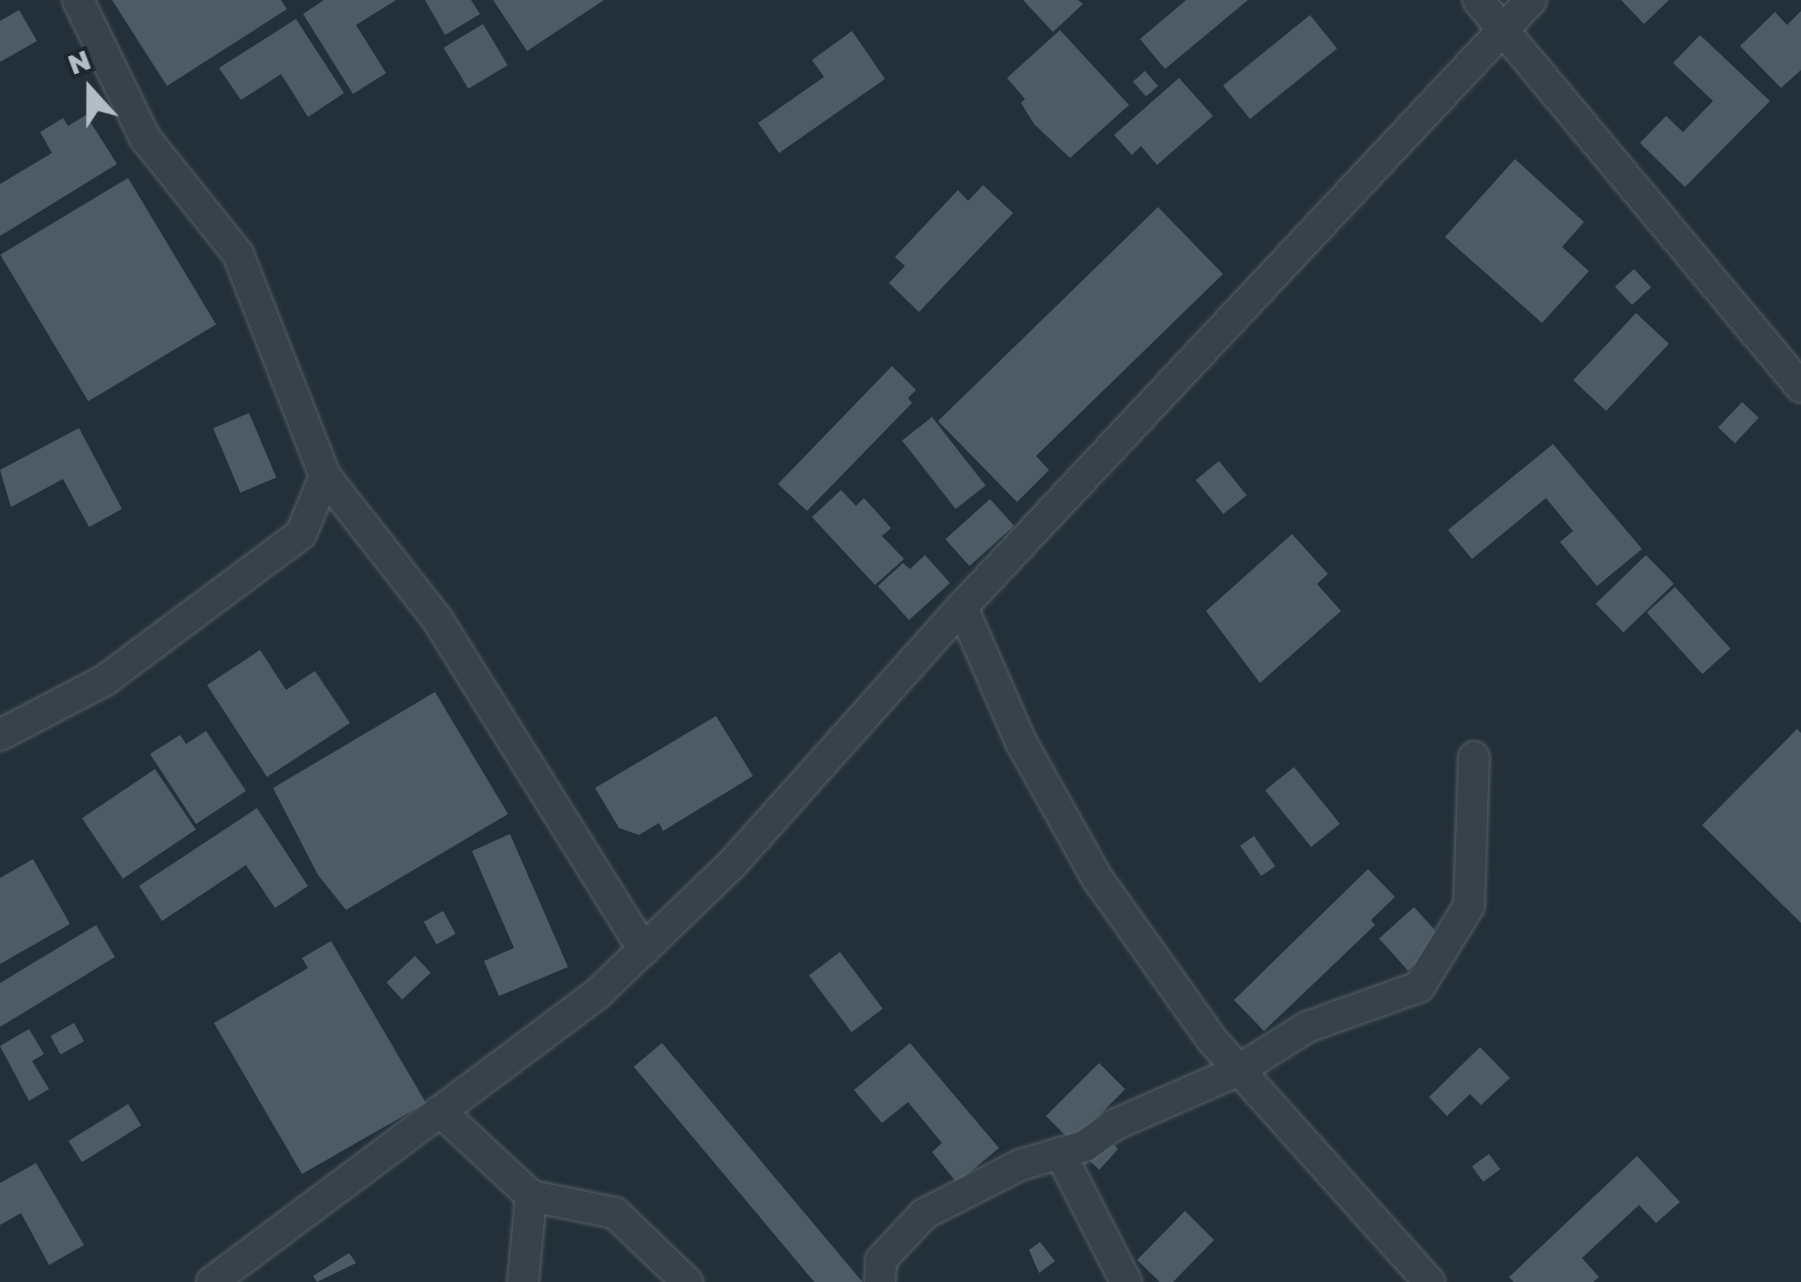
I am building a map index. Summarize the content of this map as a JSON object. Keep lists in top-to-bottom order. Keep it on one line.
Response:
{"north":"top"}
